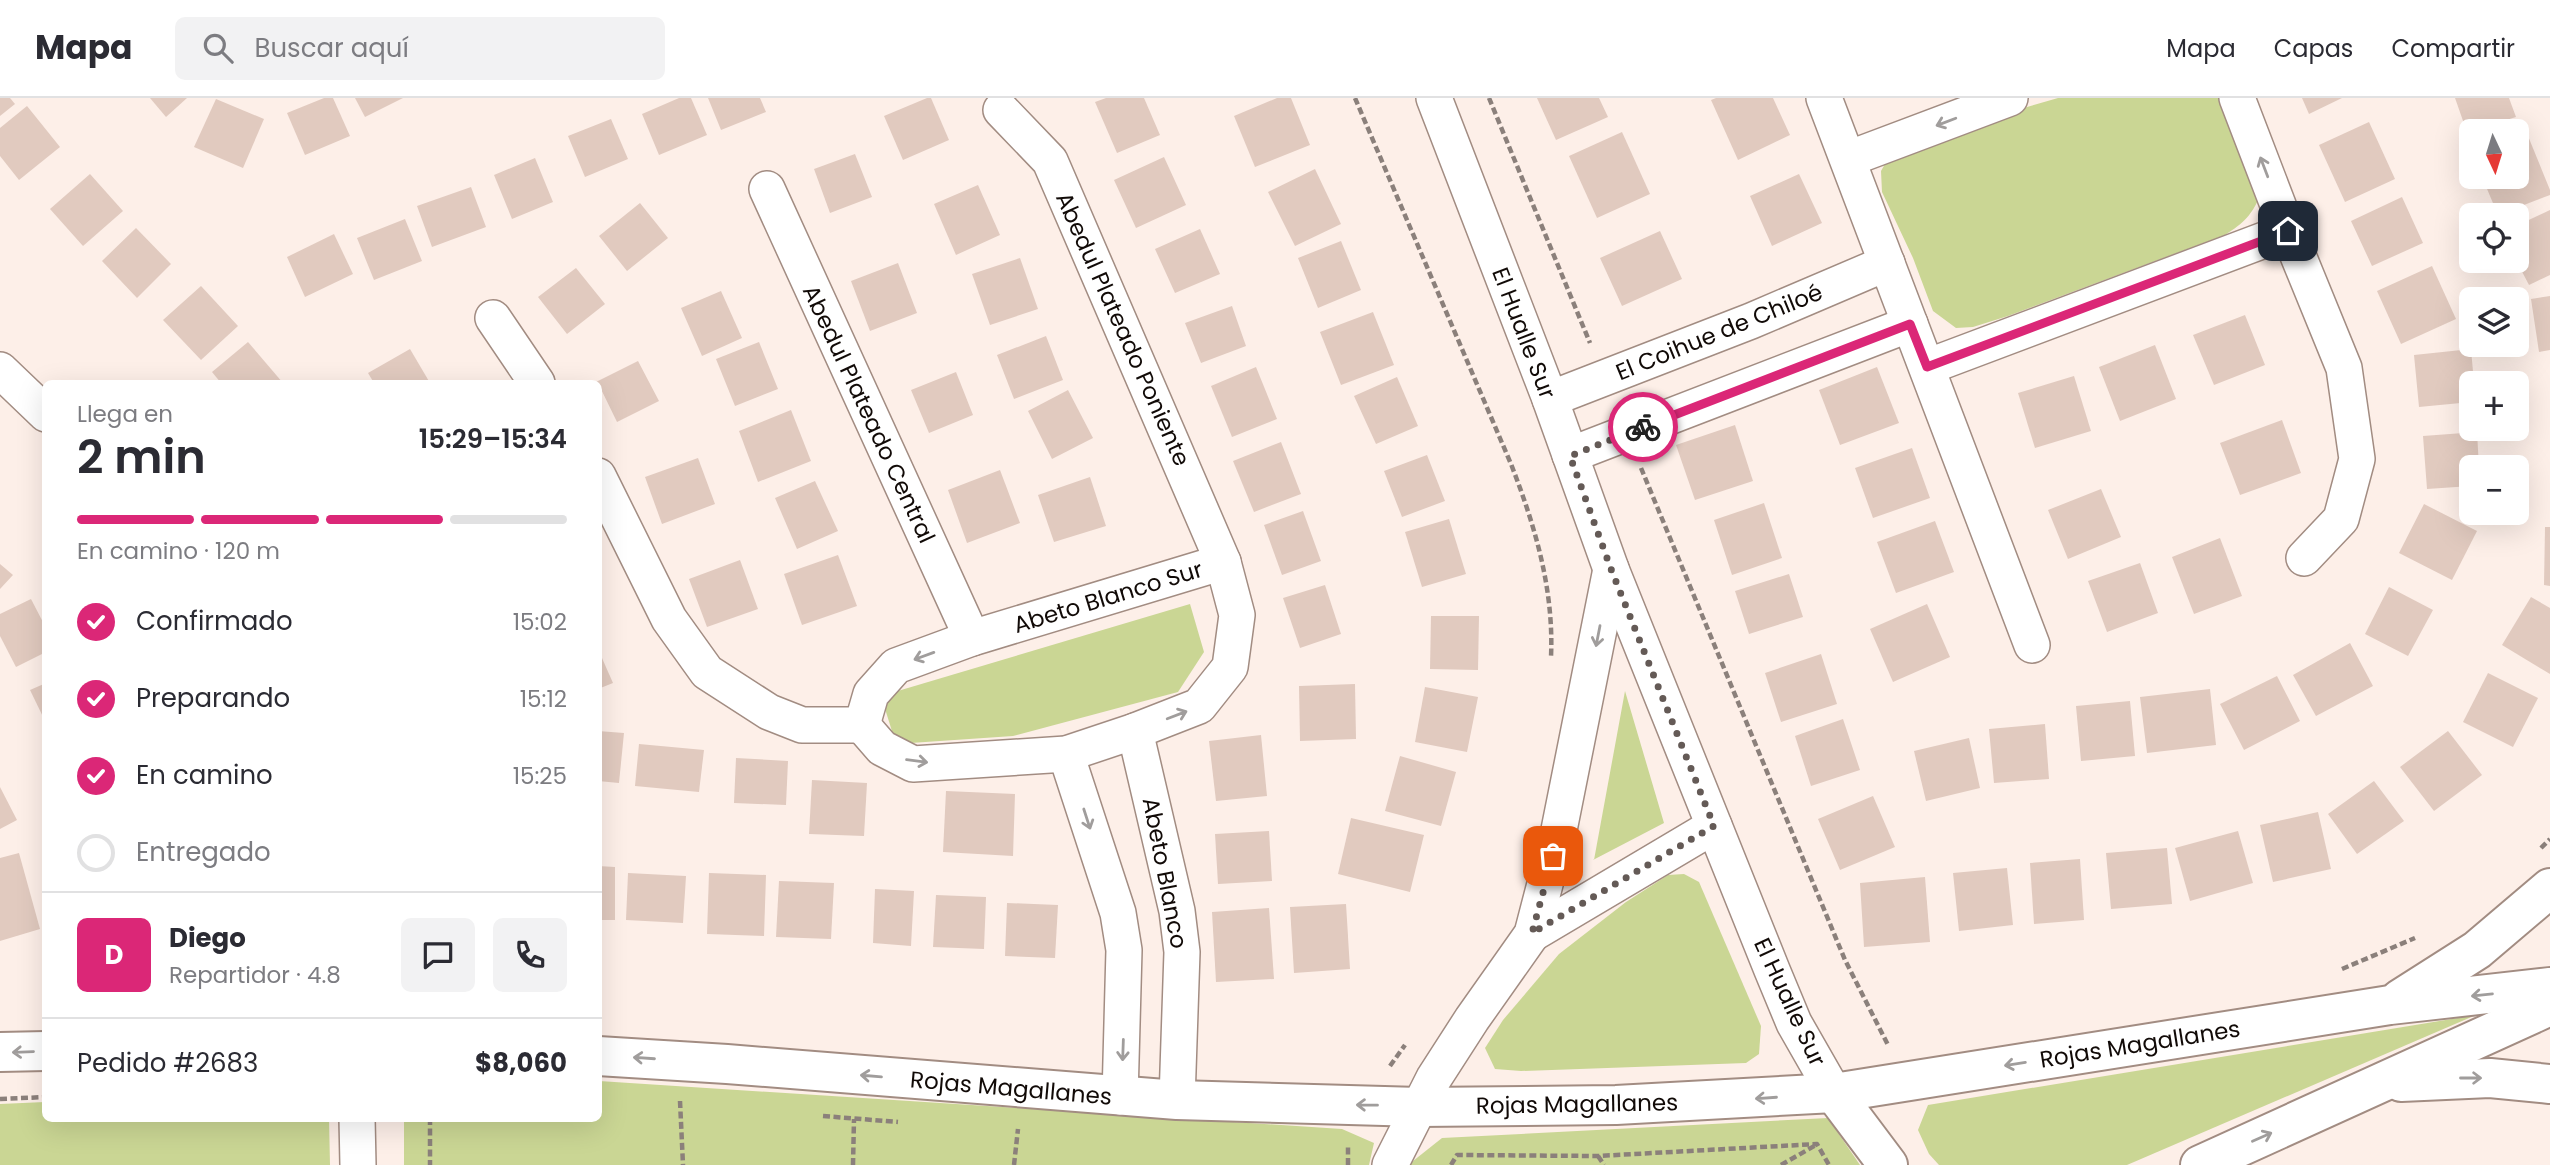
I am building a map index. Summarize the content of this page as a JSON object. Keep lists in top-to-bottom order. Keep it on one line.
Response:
{"streets":{"street":["Abedul Plateado Poniente","El Coihue de Chiloé","El Hualle Sur","Abedul Plateado Central","Abeto Blanco Sur","Abeto Blanco","Rojas Magallanes"]},"crossings":[["Abedul Plateado Poniente","Abeto Blanco Sur"],["El Coihue de Chiloé","El Hualle Sur"],["El Hualle Sur","Rojas Magallanes"],["Abedul Plateado Central","Abeto Blanco Sur"],["Abeto Blanco Sur","Abeto Blanco"],["Abeto Blanco","Rojas Magallanes"]],"one_way":["Rojas Magallanes"],"north":"bottom","page":{"header":"Mapa","search":"Buscar aquí","nav":["Mapa","Capas","Compartir"],"map_buttons":["+","−"],"heading":["2 min","Llega en","15:29–15:34"],"panel":["Diego","Repartidor · 4.8","Pedido #2683","$8,060"],"bar":"En camino · 120 m","list":[["Confirmado","15:02"],["Preparando","15:12"],["En camino","15:25"],"Entregado"],"round":"D"}}
